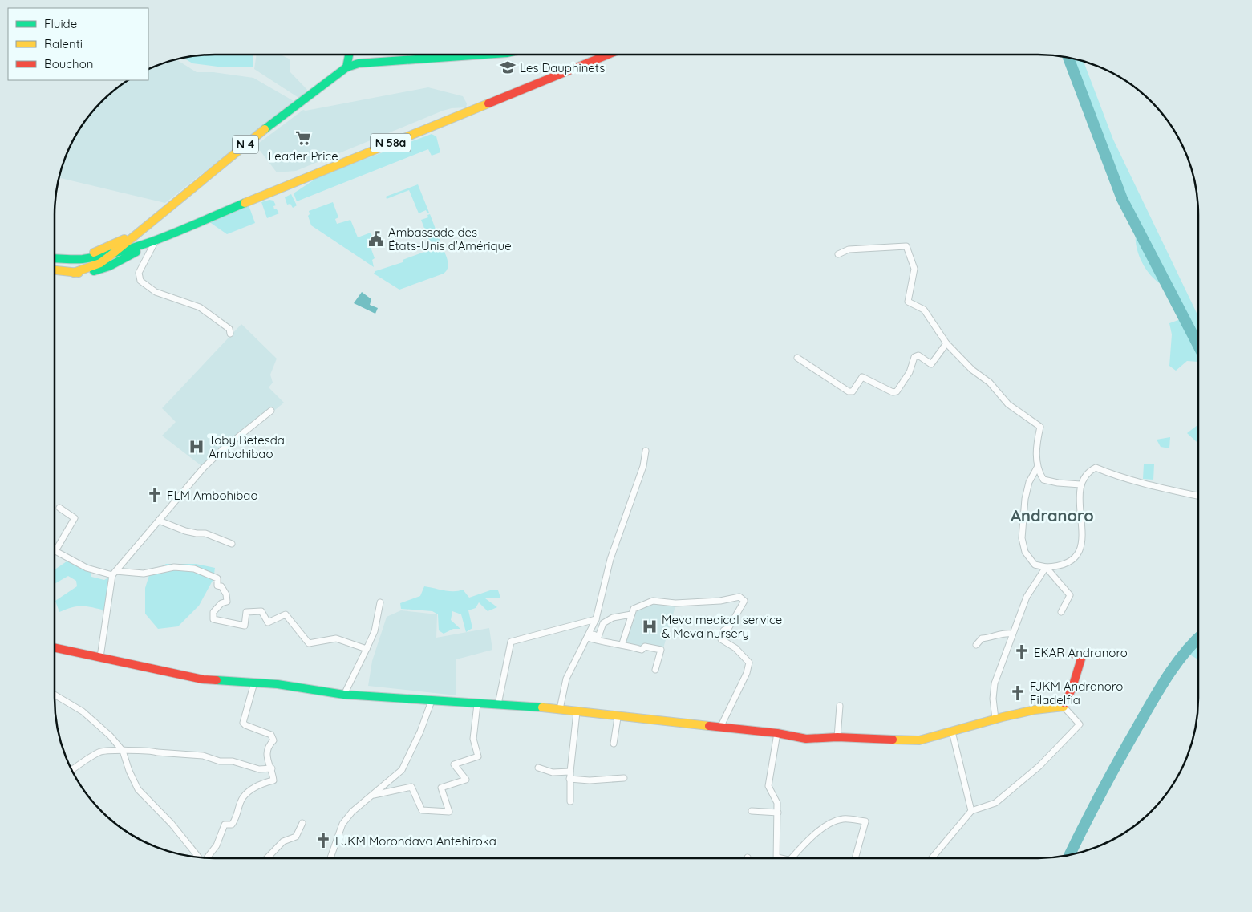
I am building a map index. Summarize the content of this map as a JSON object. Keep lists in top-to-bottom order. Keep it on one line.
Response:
{"streets":{"main road":["N 58a","N 4"]},"crossings":[["N 58a","N 4"]],"districts":["Andranoro"],"places":{"school or university":["Les Dauphinets"],"supermarket":["Leader Price"],"public building":["Ambassade des États-Unis d'Amérique"],"hospital":["Toby Betesda Ambohibao","Meva medical service & Meva nursery"],"church":["FLM Ambohibao","EKAR Andranoro","FJKM Andranoro Filadelfia","FJKM Morondava Antehiroka"]},"legend":["Fluide","Ralenti","Bouchon"]}
